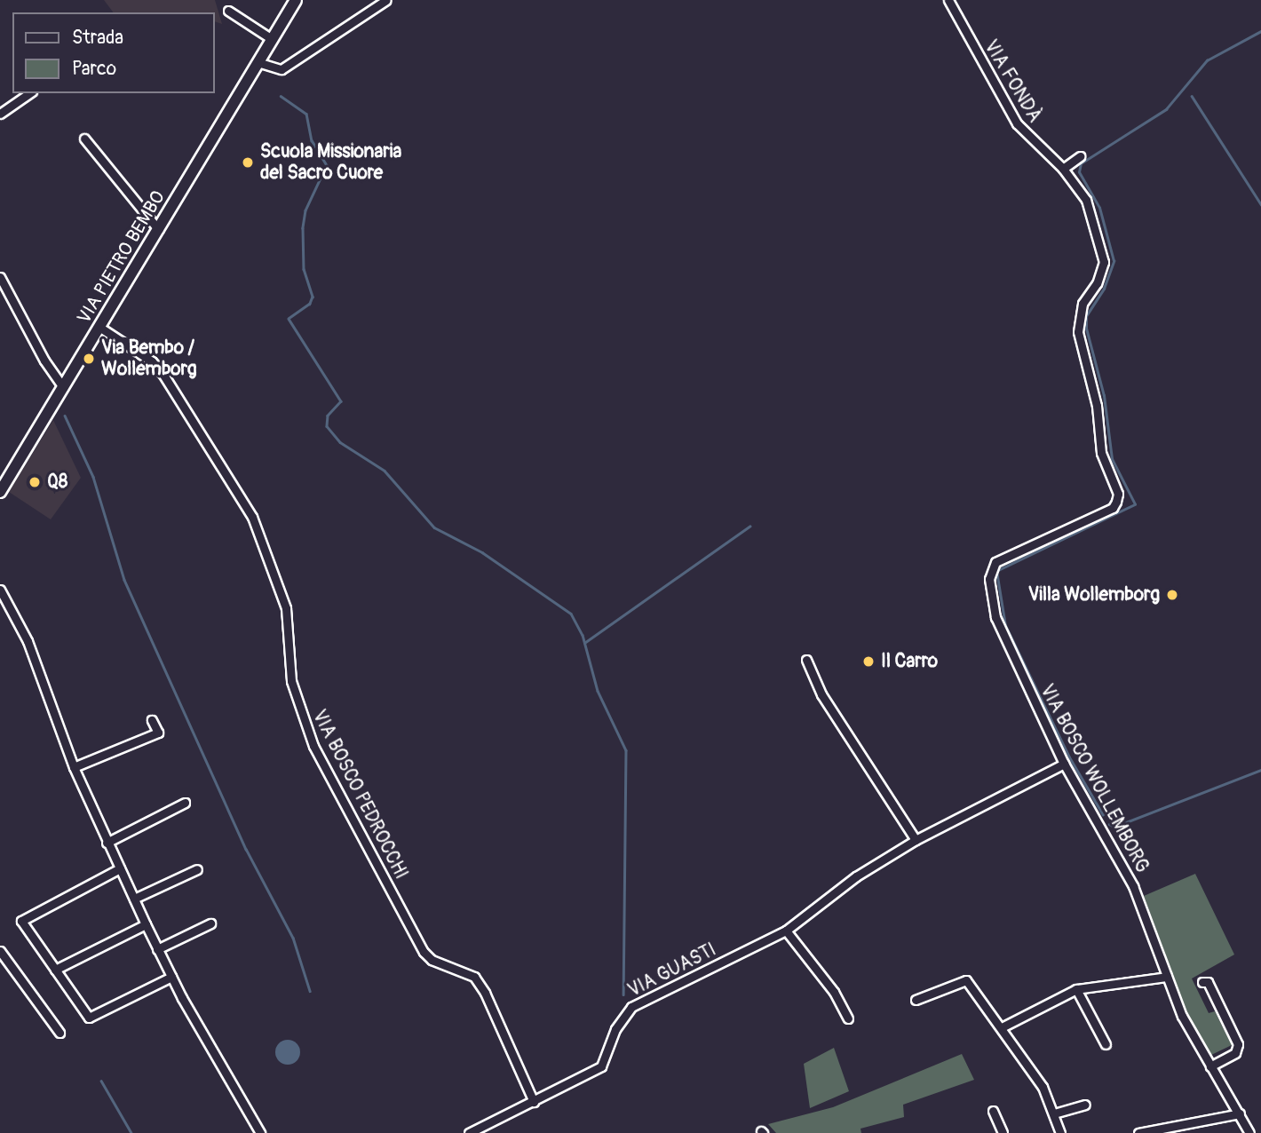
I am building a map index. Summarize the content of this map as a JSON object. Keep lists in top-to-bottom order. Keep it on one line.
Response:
{"streets":{"main road":["VIA PIETRO BEMBO"],"street":["VIA FONDÀ","VIA BOSCO WOLLEMBORG","VIA BOSCO PEDROCCHI","VIA GUASTI"]},"crossings":[["VIA FONDÀ","VIA BOSCO WOLLEMBORG"],["VIA PIETRO BEMBO","VIA BOSCO PEDROCCHI"],["VIA BOSCO WOLLEMBORG","VIA GUASTI"],["VIA BOSCO PEDROCCHI","VIA GUASTI"]],"places":["Scuola Missionaria del Sacro Cuore","Via Bembo / Wollemborg","Q8","Villa Wollemborg","Il Carro"],"legend":["Strada","Parco"]}
